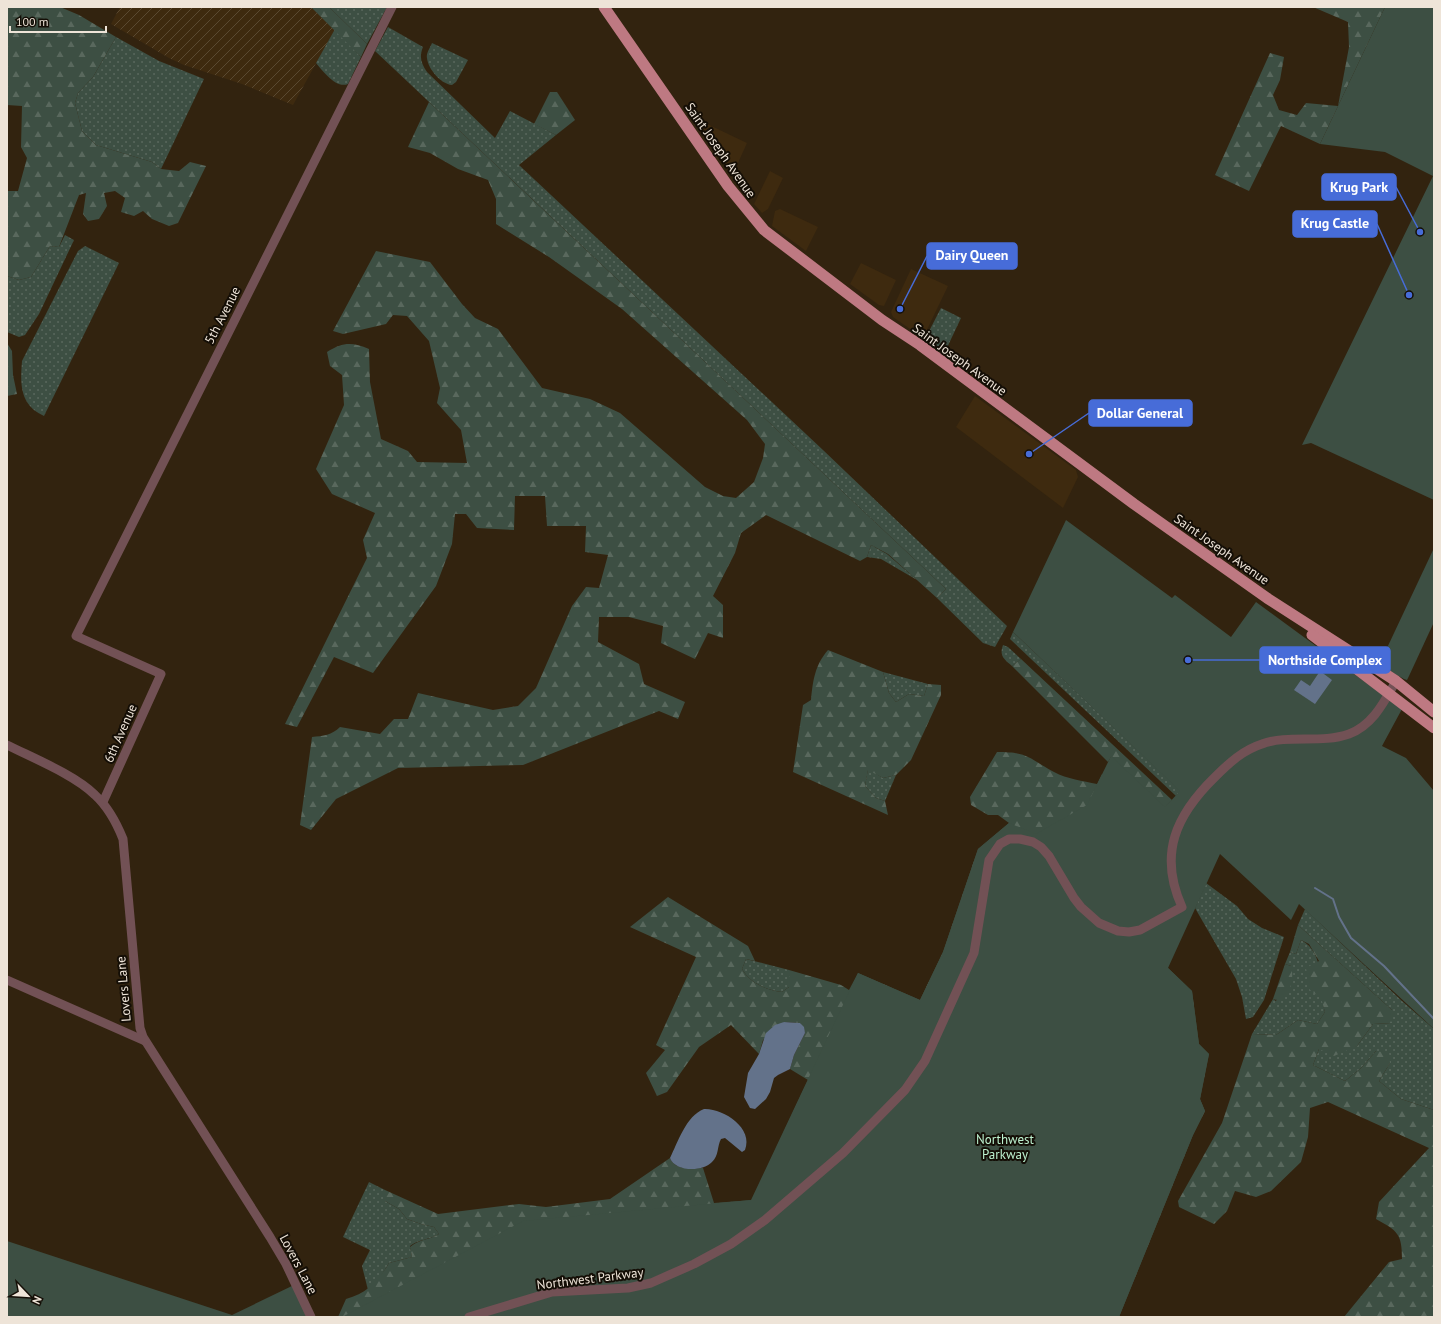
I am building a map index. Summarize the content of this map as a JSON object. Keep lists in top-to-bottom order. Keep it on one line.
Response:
{"streets":{"main road":["Saint Joseph Avenue"],"street":["5th Avenue","6th Avenue","Lovers Lane","Northwest Parkway"]},"crossings":[["Saint Joseph Avenue","Northwest Parkway"],["5th Avenue","6th Avenue"],["6th Avenue","Lovers Lane"]],"parks":["Northwest Parkway"],"places":["Krug Park","Krug Castle","Dairy Queen","Dollar General","Northside Complex"],"scale_bar":"100 m","north":"bottom right"}
